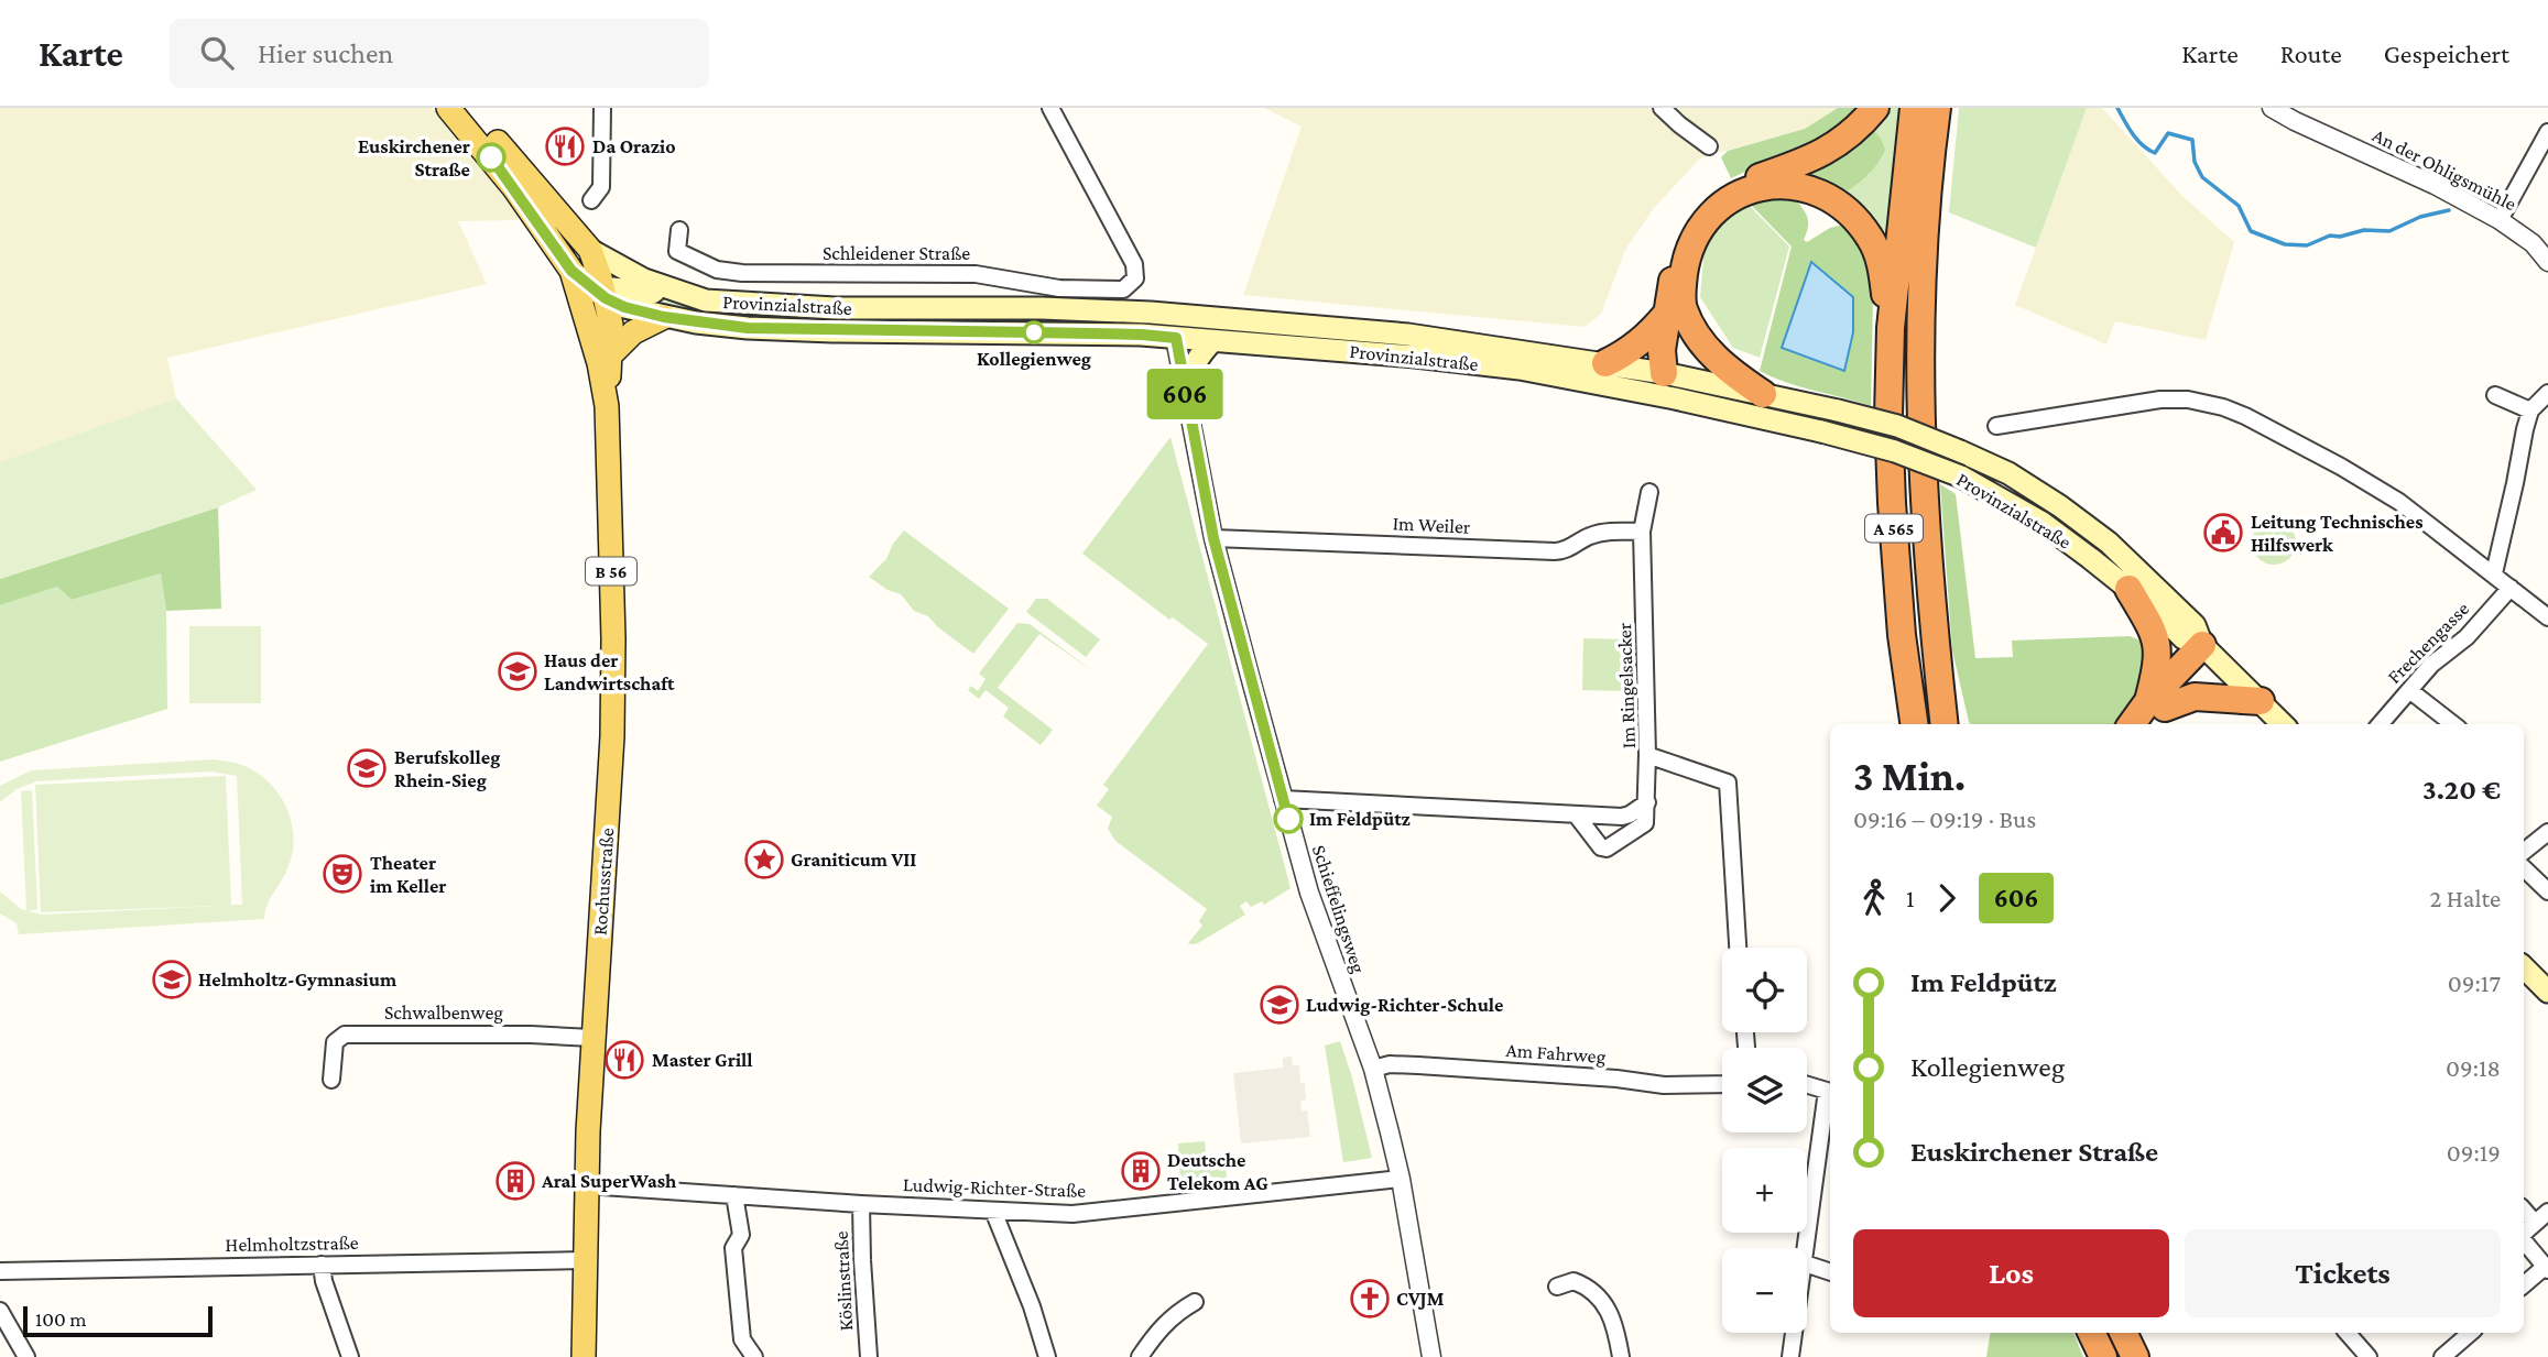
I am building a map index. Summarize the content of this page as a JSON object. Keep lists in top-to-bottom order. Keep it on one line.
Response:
{"streets":{"highway":["A 565"],"main road":["Provinzialstraße","B 56","Rochusstraße"],"street":["An der Ohligsmühle","Schleidener Straße","Im Weiler","Frechengasse","Im Ringelsacker","Schieffelingsweg","Schwalbenweg","Am Fahrweg","Ludwig-Richter-Straße","Helmholtzstraße","Köslinstraße"]},"crossings":[["Provinzialstraße","B 56"],["Provinzialstraße","Rochusstraße"],["Provinzialstraße","Schieffelingsweg"],["Im Weiler","Im Ringelsacker"],["Im Weiler","Schieffelingsweg"],["B 56","Rochusstraße"],["Rochusstraße","Schwalbenweg"],["Rochusstraße","Ludwig-Richter-Straße"],["Rochusstraße","Helmholtzstraße"],["Schieffelingsweg","Am Fahrweg"],["Schieffelingsweg","Ludwig-Richter-Straße"],["Ludwig-Richter-Straße","Köslinstraße"]],"places":{"restaurant":["Da Orazio","Master Grill"],"other":["Euskirchener Straße","Kollegienweg","Im Feldpütz"],"public building":["Leitung Technisches Hilfswerk"],"school or university":["Haus der Landwirtschaft","Berufskolleg Rhein-Sieg","Helmholtz-Gymnasium","Ludwig-Richter-Schule"],"place":["Graniticum VII"],"theatre":["Theater im Keller"],"building":["Deutsche Telekom AG","Aral SuperWash"],"church":["CVJM"]},"lines":["bus line 606"],"scale_bar":"100 m","page":{"header":"Karte","search":"Hier suchen","nav":["Karte","Route","Gespeichert"],"on_map":"606","heading":["3 Min.","09:16 – 09:19 · Bus","3.20 €"],"legs":["1","606","2 Halte"],"list":[{"name":"Im Feldpütz","value":"09:17"},{"name":"Kollegienweg","value":"09:18"},{"name":"Euskirchener Straße","value":"09:19"}],"map_buttons":["+","−"],"buttons":["Los","Tickets"],"scale":"100 m"}}
